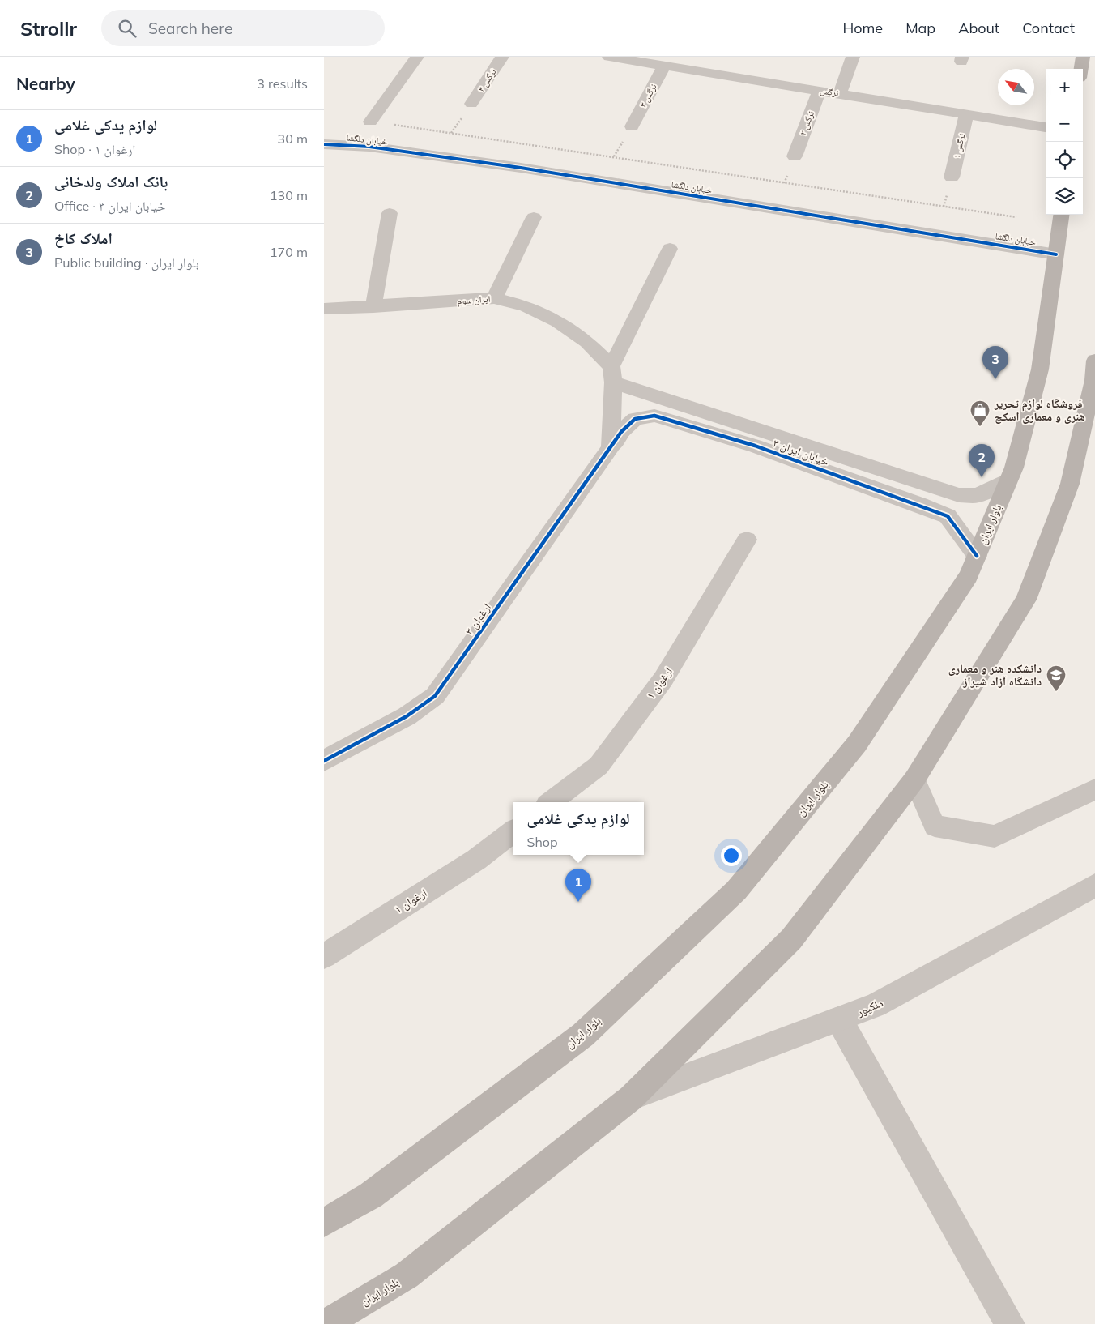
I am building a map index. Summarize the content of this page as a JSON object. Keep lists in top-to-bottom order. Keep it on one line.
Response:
{"streets":{"main road":["بلوار ایران"],"street":["نرگس ۴","نرگس","نرگس ۳","نرگس ۲","خیابان دلگشا","نرگس ۱","ایران سوم","خیابان ایران ۳","ارغوان ۳","ارغوان ۱","ملکپور"]},"crossings":[["نرگس","نرگس ۳"],["نرگس","نرگس ۲"],["نرگس","نرگس ۱"],["خیابان دلگشا","بلوار ایران"],["ایران سوم","خیابان ایران ۳"],["خیابان ایران ۳","بلوار ایران"],["خیابان ایران ۳","ارغوان ۳"],["بلوار ایران","ملکپور"]],"places":{"shop":["فروشگاه لوازم تحریر هنری و معماری اسکچ"],"school or university":["دانشکده هنر و معماری دانشگاه آزاد شیراز"]},"north":"top left","page":{"header":"Strollr","search":"Search here","nav":["Home","Map","About","Contact"],"heading":["Nearby","3 results"],"map_buttons":["+","−"],"list":[{"mark":"1","name":"لوازم یدکی غلامی","note":"Shop · ارغوان ۱","value":"30 m"},{"mark":"2","name":"بانک املاک ولدخانی","note":"Office · خیابان ایران ۳","value":"130 m"},{"mark":"3","name":"املاک کاخ","note":"Public building · بلوار ایران","value":"170 m"}],"pins":["3","2","1"],"popup":["لوازم یدکی غلامی","Shop"]}}
